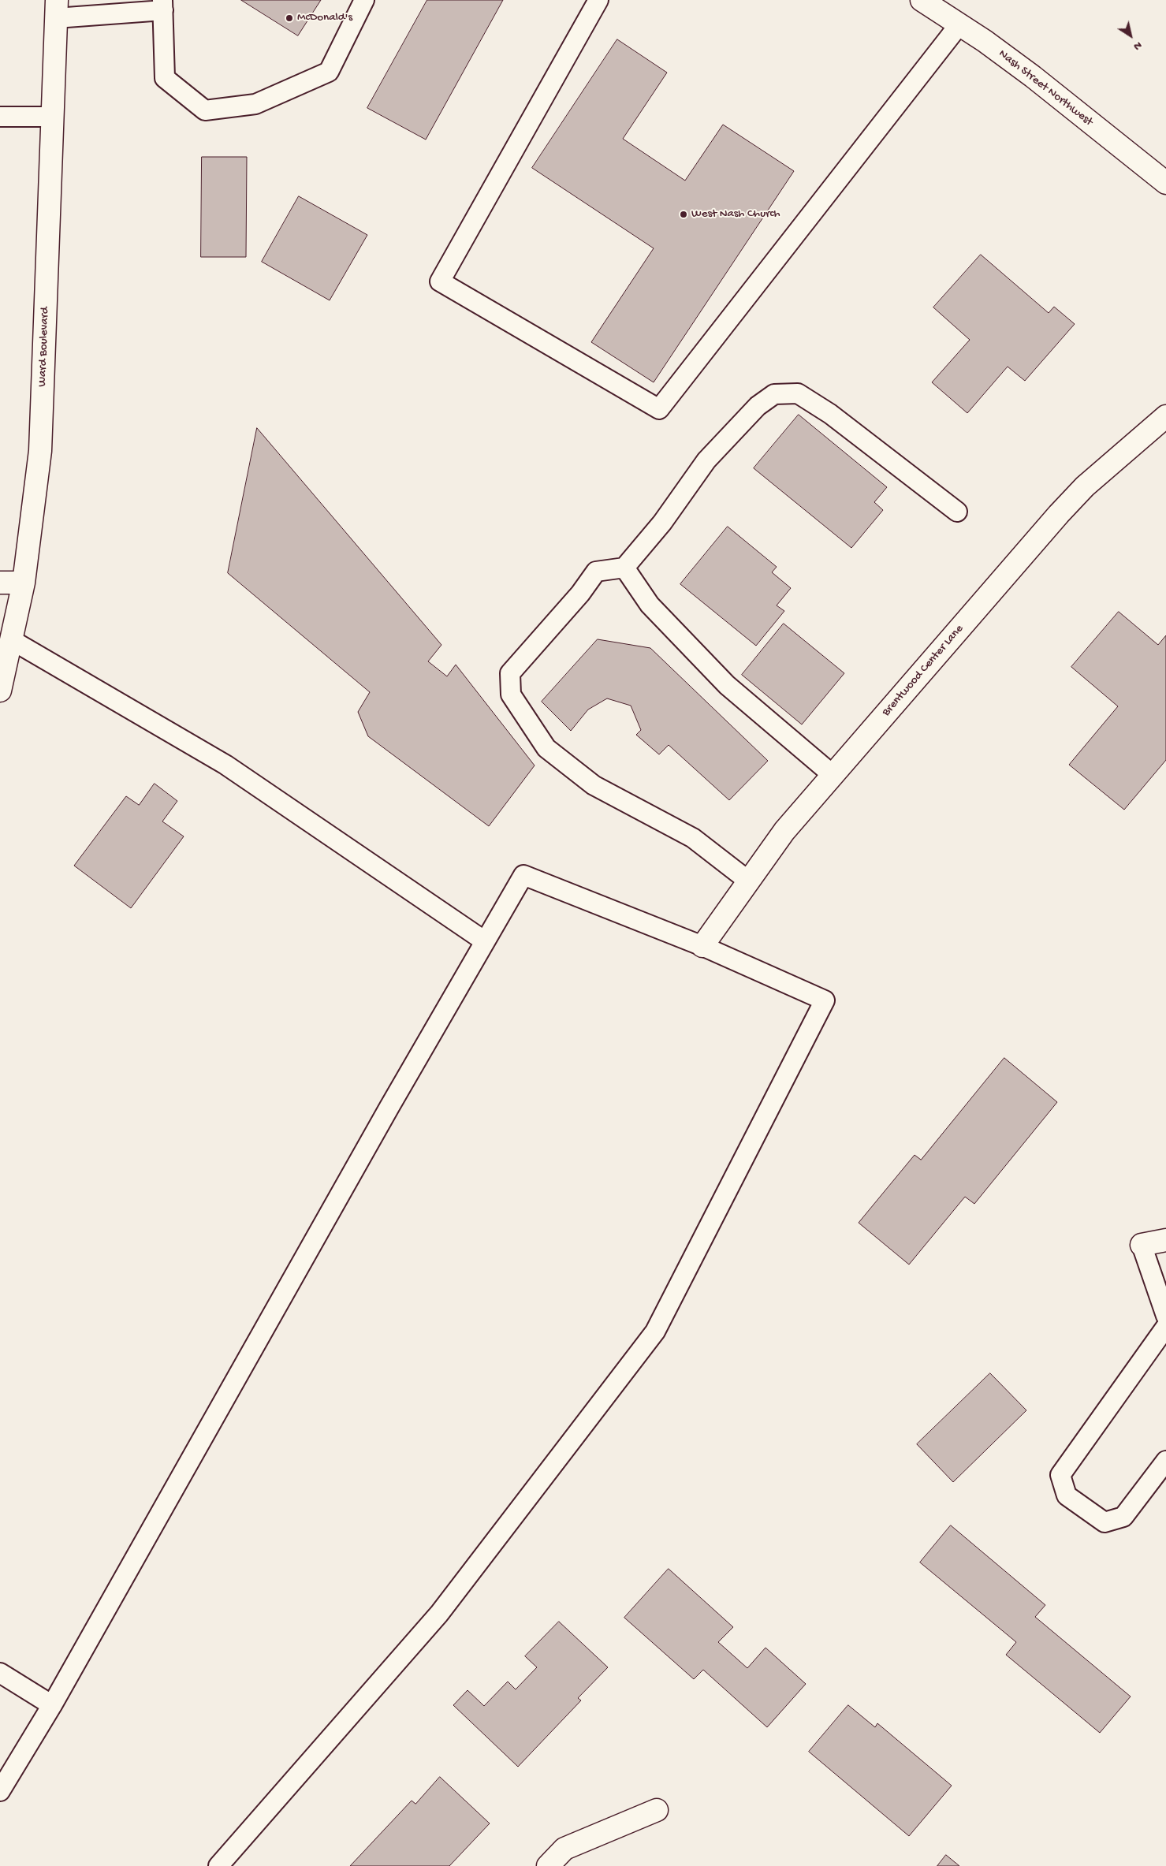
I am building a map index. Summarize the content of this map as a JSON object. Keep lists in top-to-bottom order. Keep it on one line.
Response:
{"streets":{"main road":["Nash Street Northwest","Ward Boulevard","Brentwood Center Lane"]},"places":["McDonald's","West Nash Church"],"north":"bottom right"}
